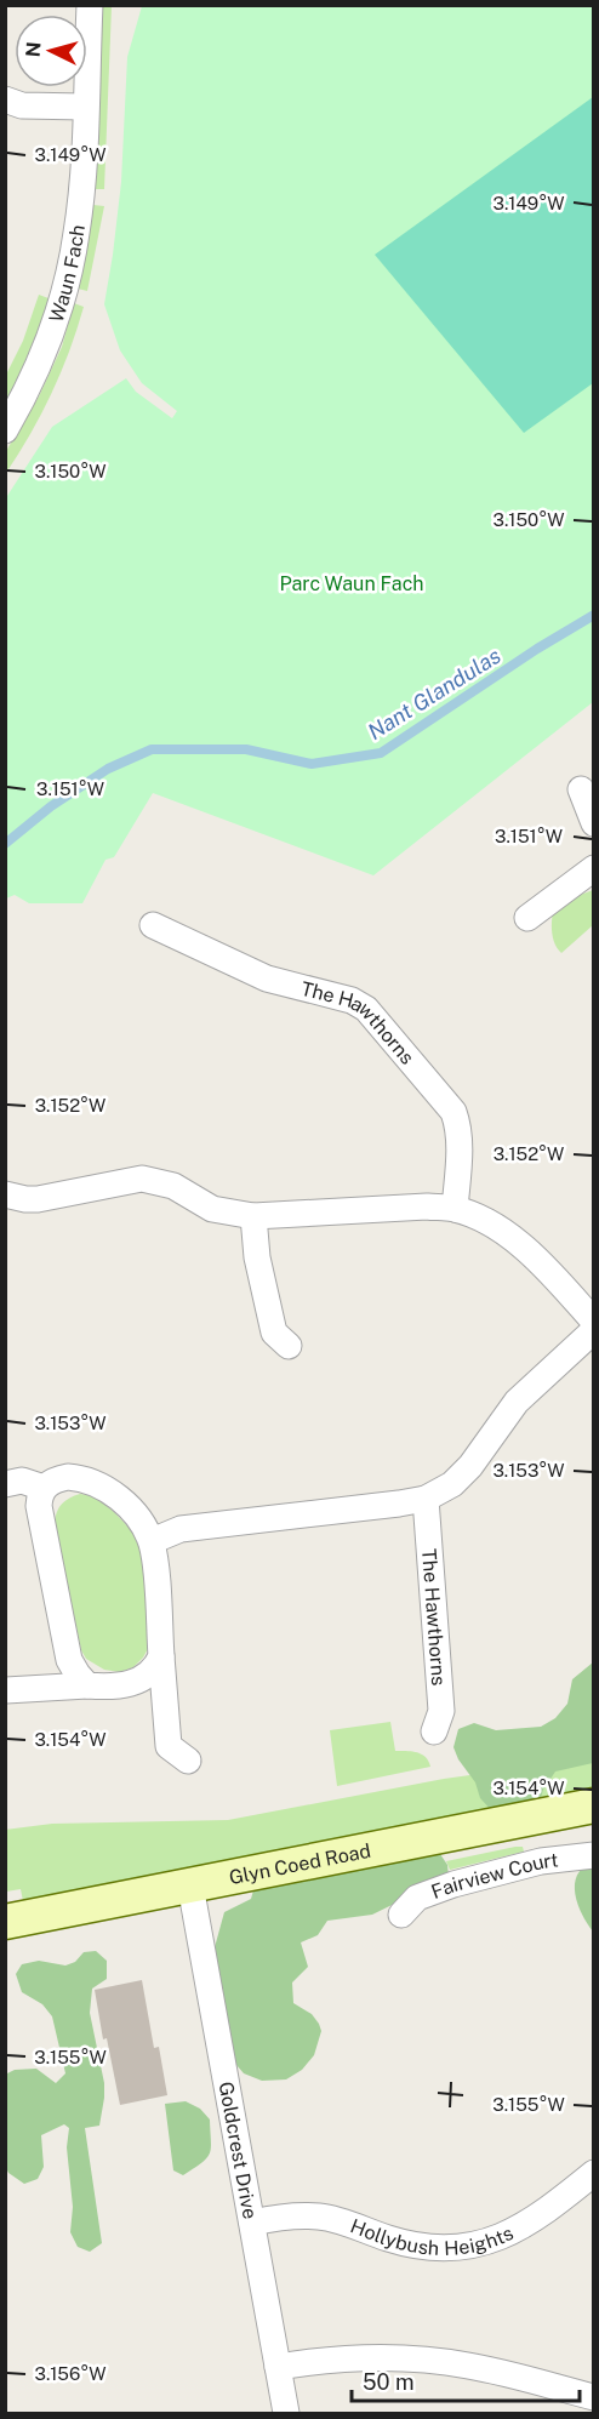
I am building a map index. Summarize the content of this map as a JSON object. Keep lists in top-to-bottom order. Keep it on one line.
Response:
{"streets":{"street":["Waun Fach","The Hawthorns","Glyn Coed Road","Fairview Court","Goldcrest Drive","Hollybush Heights"]},"crossings":[["Glyn Coed Road","Goldcrest Drive"],["Goldcrest Drive","Hollybush Heights"]],"water":["Nant Glandulas"],"parks":["Parc Waun Fach"],"scale_bar":"50 m","north":"left","coordinates":["3.149°W","3.150°W","3.151°W","3.152°W","3.153°W","3.154°W","3.155°W","3.156°W"]}
